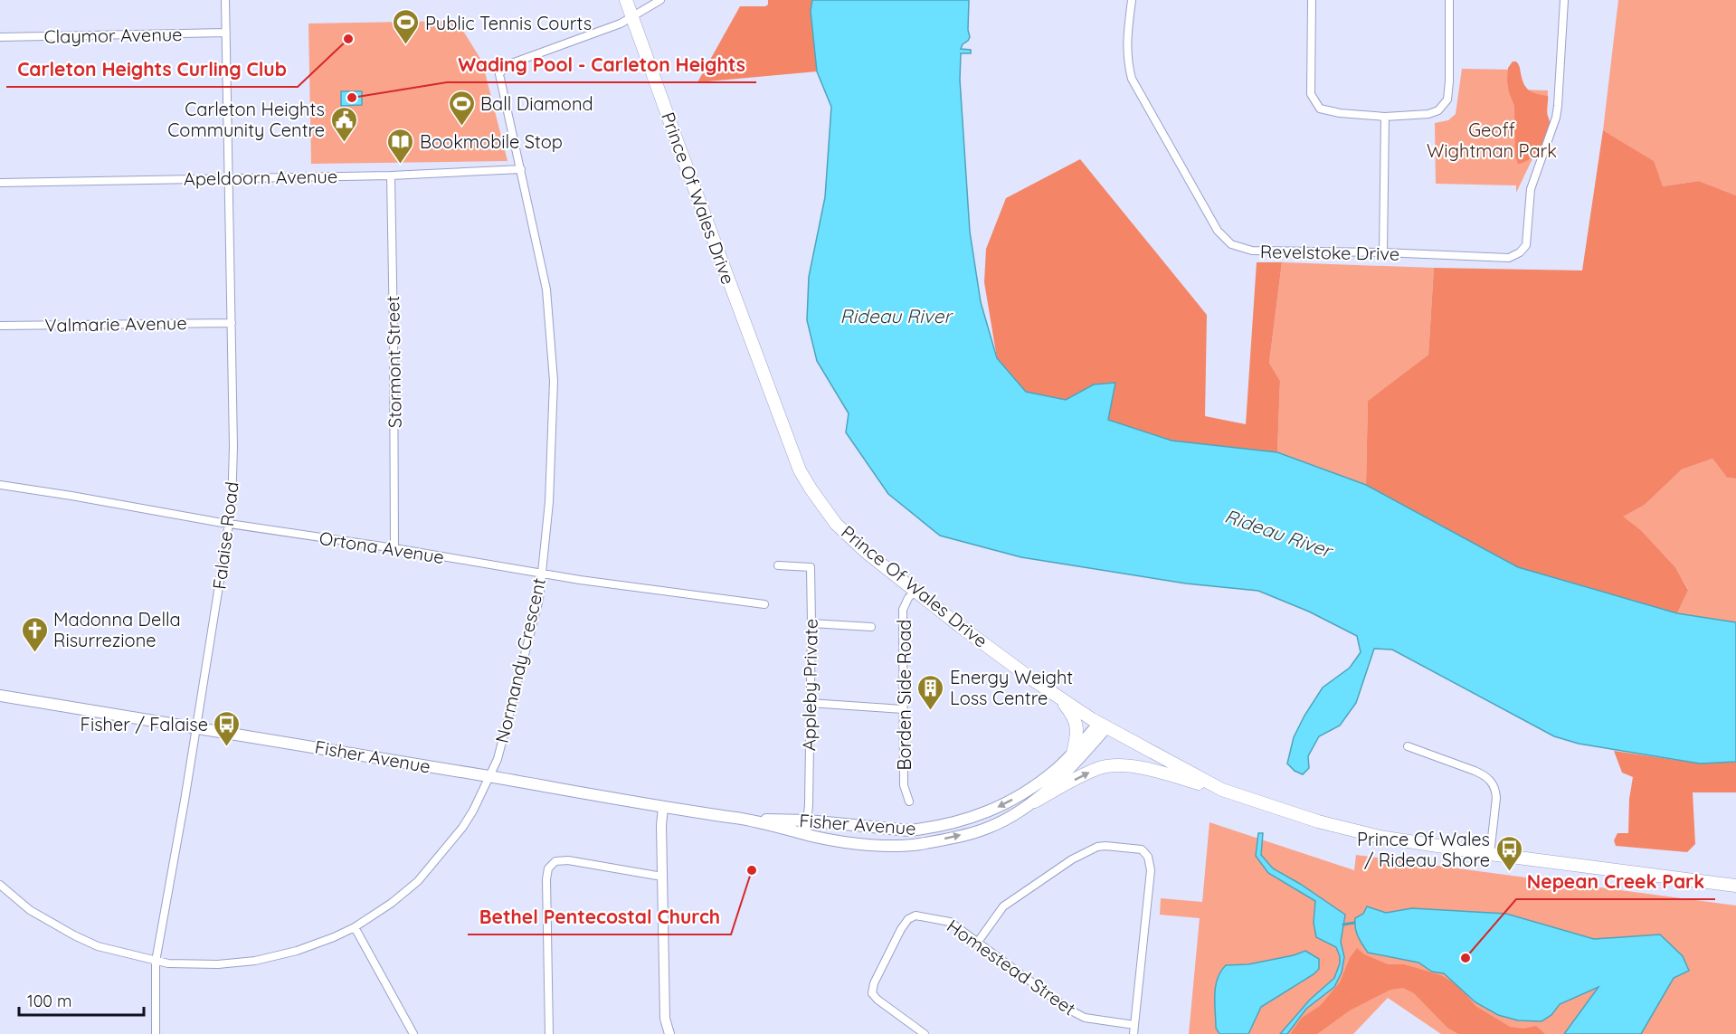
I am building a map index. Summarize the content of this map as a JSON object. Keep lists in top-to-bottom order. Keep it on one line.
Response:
{"streets":{"main road":["Prince Of Wales Drive","Fisher Avenue"],"street":["Claymor Avenue","Apeldoorn Avenue","Revelstoke Drive","Valmarie Avenue","Stormont Street","Falaise Road","Ortona Avenue","Normandy Crescent","Appleby Private","Borden Side Road","Homestead Street"]},"crossings":[["Claymor Avenue","Falaise Road"],["Apeldoorn Avenue","Stormont Street"],["Apeldoorn Avenue","Falaise Road"],["Apeldoorn Avenue","Normandy Crescent"],["Prince Of Wales Drive","Normandy Crescent"],["Prince Of Wales Drive","Borden Side Road"],["Prince Of Wales Drive","Fisher Avenue"],["Valmarie Avenue","Falaise Road"],["Stormont Street","Ortona Avenue"],["Falaise Road","Ortona Avenue"],["Falaise Road","Normandy Crescent"],["Falaise Road","Fisher Avenue"],["Ortona Avenue","Normandy Crescent"],["Normandy Crescent","Fisher Avenue"],["Appleby Private","Fisher Avenue"]],"water":["Rideau River"],"parks":["Geoff Wightman Park"],"places":{"other":["Carleton Heights Curling Club","Wading Pool - Carleton Heights","Bethel Pentecostal Church","Nepean Creek Park"],"sports":["Public Tennis Courts","Ball Diamond"],"public building":["Carleton Heights Community Centre"],"library":["Bookmobile Stop"],"church":["Madonna Della Risurrezione"],"building":["Energy Weight Loss Centre"],"bus stop":["Fisher / Falaise","Prince Of Wales / Rideau Shore"]},"scale_bar":"100 m"}
